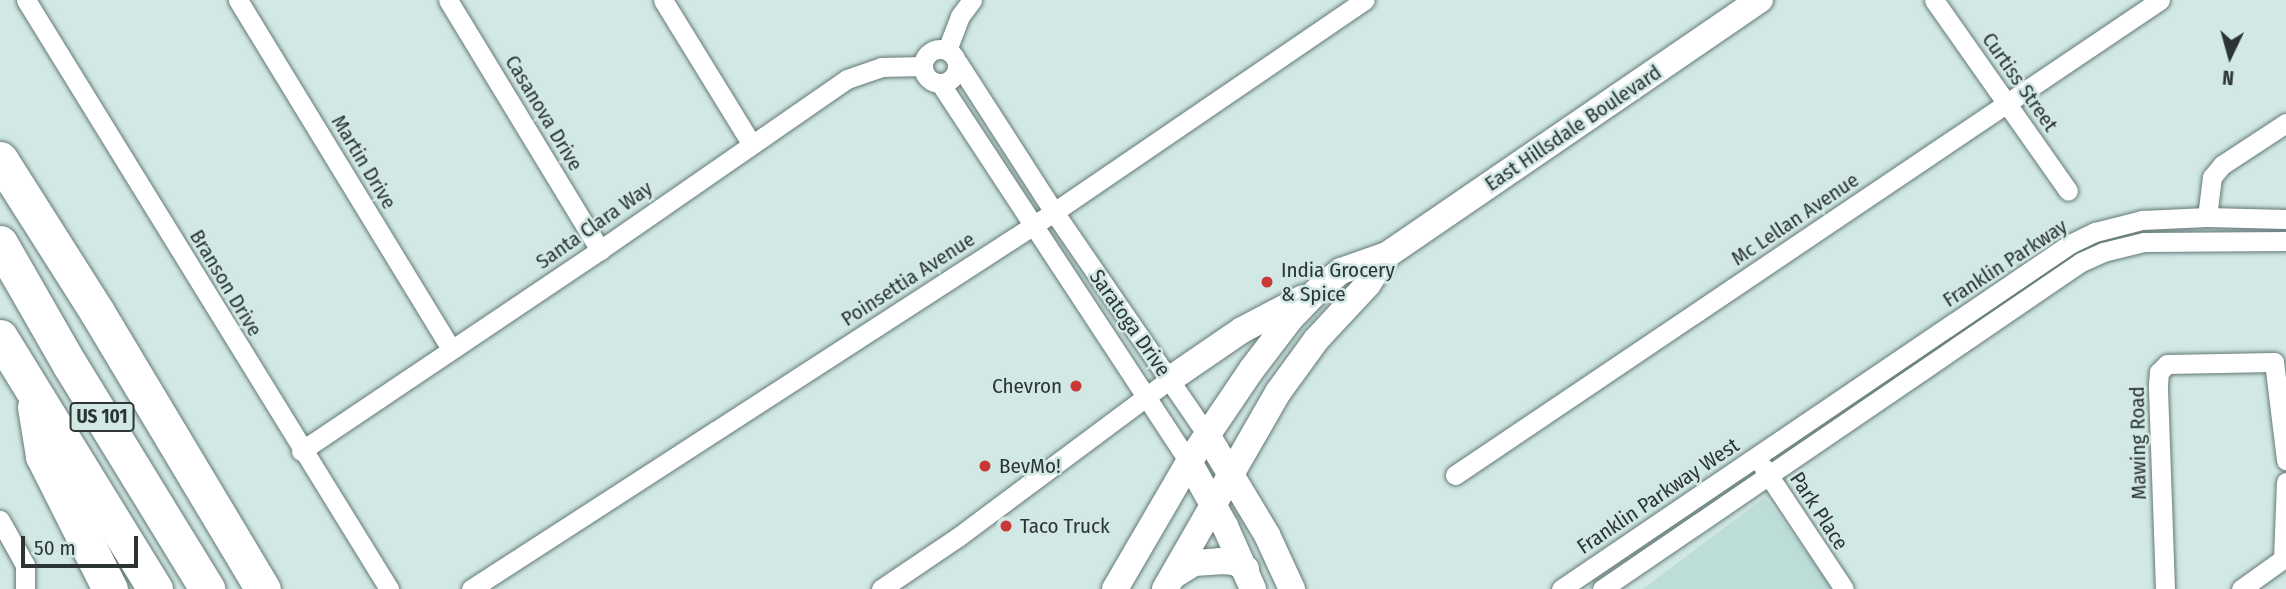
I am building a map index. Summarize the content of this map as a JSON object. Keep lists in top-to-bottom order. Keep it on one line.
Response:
{"streets":{"highway":["US 101"],"main road":["East Hillsdale Boulevard","Saratoga Drive"],"street":["Curtiss Street","Casanova Drive","Martin Drive","Mc Lellan Avenue","Santa Clara Way","Franklin Parkway","Poinsettia Avenue","Branson Drive","Mawing Road","Franklin Parkway West","Park Place"]},"crossings":[["Curtiss Street","Mc Lellan Avenue"],["Casanova Drive","Santa Clara Way"],["East Hillsdale Boulevard","Saratoga Drive"],["Martin Drive","Santa Clara Way"],["Santa Clara Way","Branson Drive"],["Santa Clara Way","Saratoga Drive"],["Franklin Parkway","Franklin Parkway West"],["Franklin Parkway","Park Place"],["Poinsettia Avenue","Saratoga Drive"],["Franklin Parkway West","Park Place"]],"places":["India Grocery & Spice","Chevron","BevMo!","Taco Truck"],"scale_bar":"50 m","north":"bottom"}
